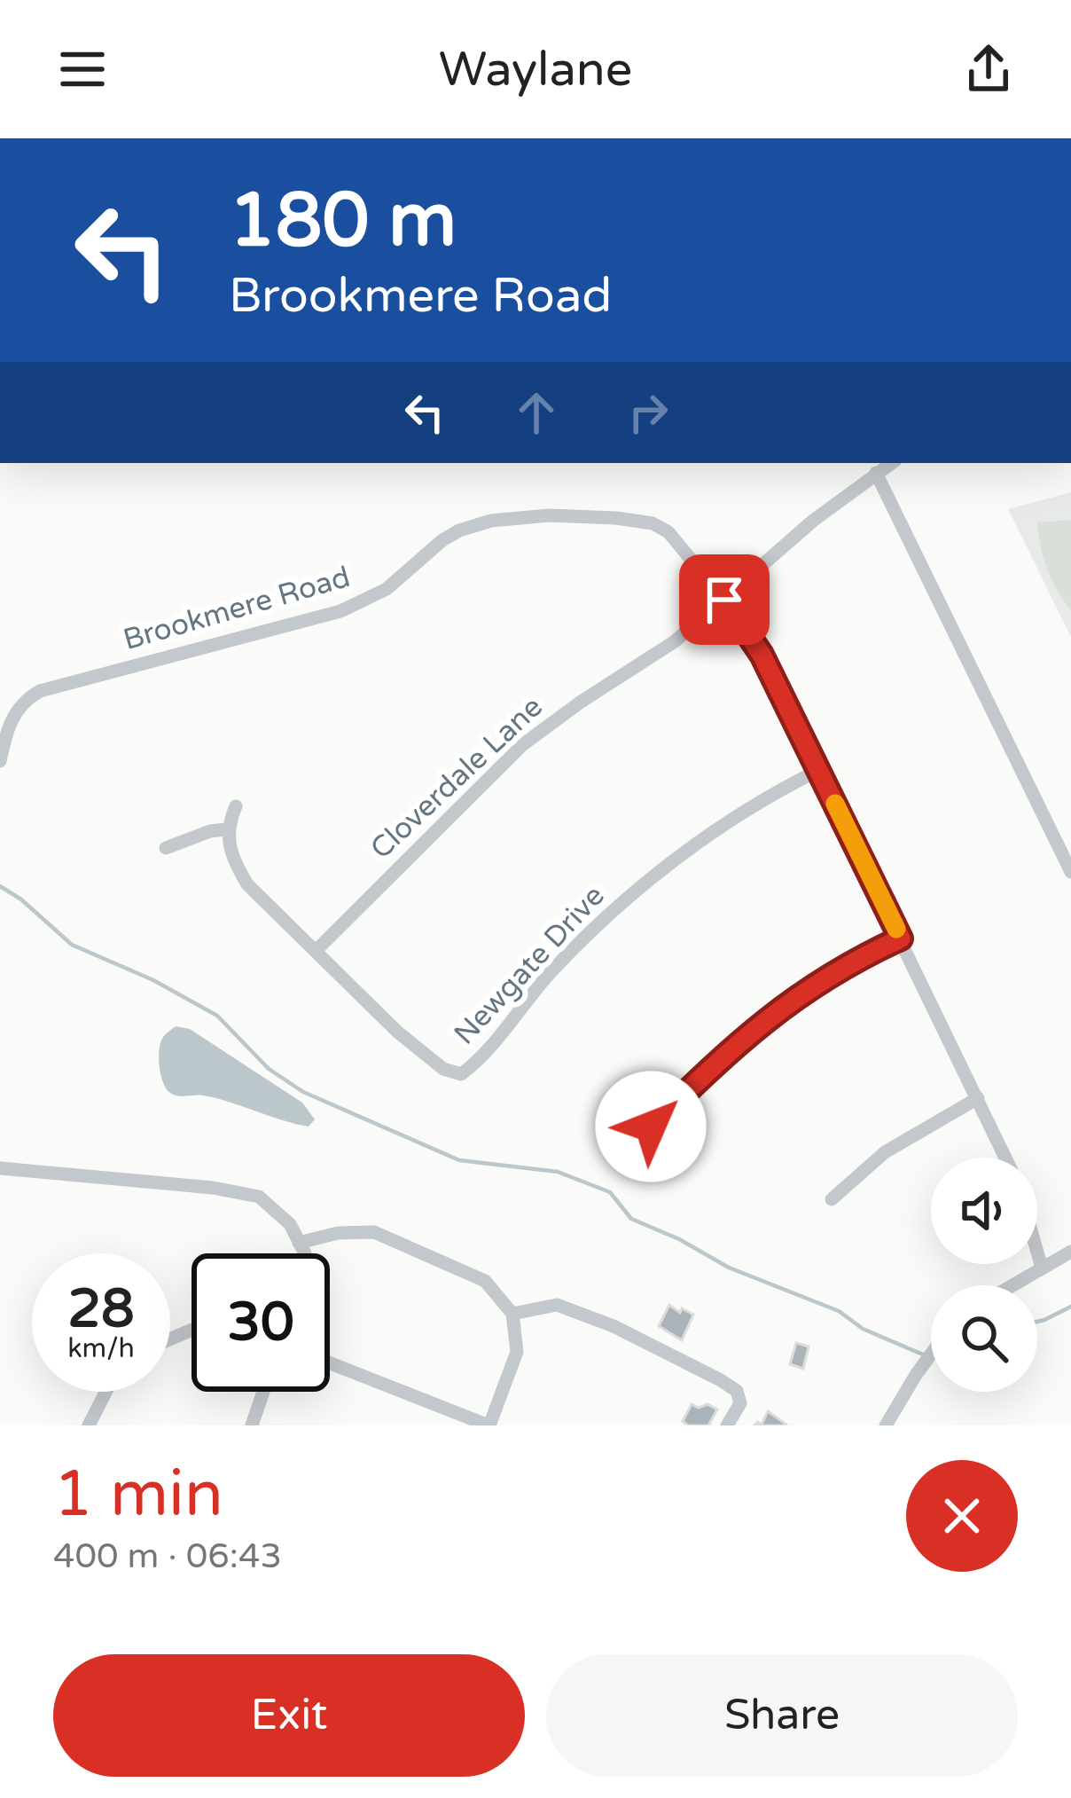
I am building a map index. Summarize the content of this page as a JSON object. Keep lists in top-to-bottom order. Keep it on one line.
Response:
{"streets":{"street":["Brookmere Road","Cloverdale Lane","Newgate Drive"]},"crossings":[["Brookmere Road","Cloverdale Lane"],["Brookmere Road","Newgate Drive"],["Cloverdale Lane","Newgate Drive"]],"page":{"header":"Waylane","turn":["180 m","Brookmere Road"],"speed":"28 km/h","limit":"30","heading":["1 min","400 m · 06:43"],"buttons":["Exit","Share"]}}
